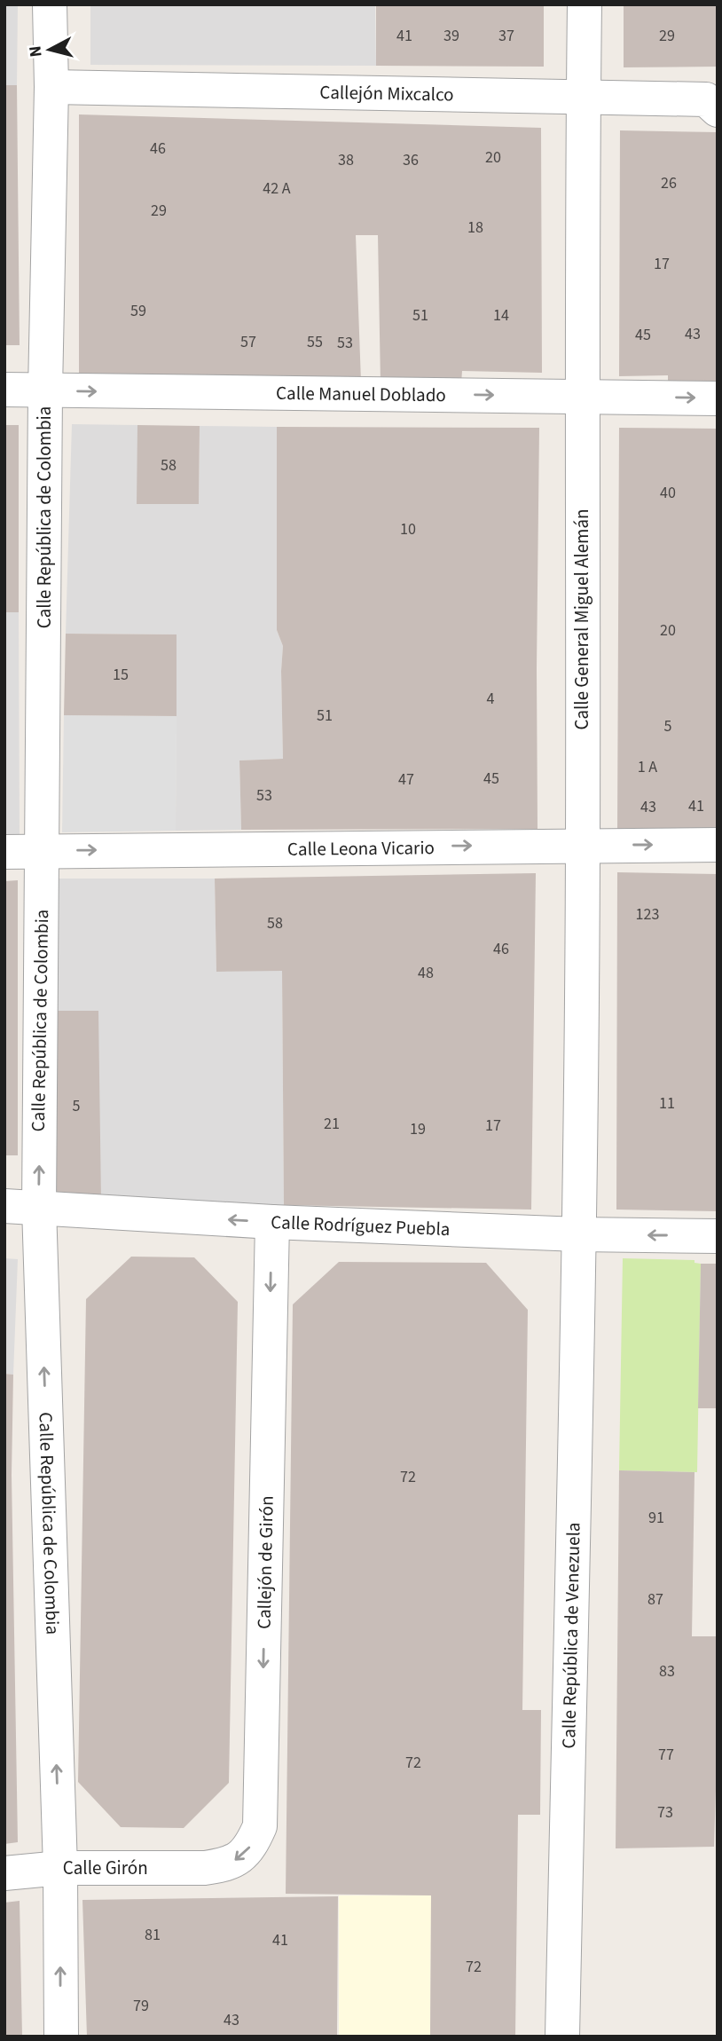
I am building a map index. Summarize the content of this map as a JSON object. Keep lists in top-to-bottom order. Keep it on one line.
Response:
{"streets":{"street":["Callejón Mixcalco","Calle Manuel Doblado","Calle República de Colombia","Calle General Miguel Alemán","Calle Leona Vicario","Calle Rodríguez Puebla","Callejón de Girón","Calle República de Venezuela","Calle Girón"]},"crossings":[["Callejón Mixcalco","Calle República de Colombia"],["Callejón Mixcalco","Calle General Miguel Alemán"],["Calle Manuel Doblado","Calle República de Colombia"],["Calle Manuel Doblado","Calle General Miguel Alemán"],["Calle República de Colombia","Calle Leona Vicario"],["Calle República de Colombia","Calle Rodríguez Puebla"],["Calle República de Colombia","Calle Girón"],["Calle General Miguel Alemán","Calle Leona Vicario"],["Calle General Miguel Alemán","Calle Rodríguez Puebla"],["Calle General Miguel Alemán","Calle República de Venezuela"],["Calle Rodríguez Puebla","Callejón de Girón"],["Calle Rodríguez Puebla","Calle República de Venezuela"],["Callejón de Girón","Calle Girón"]],"one_way":["Calle Manuel Doblado","Calle República de Colombia","Calle Leona Vicario","Calle Rodríguez Puebla","Callejón de Girón"],"house_numbers":["41","39","37","29","46","20","38","36","26","42 A","29","18","17","59","51","14","43","45","57","55","53","58","40","10","20","15","4","51","5","1 A","45","47","53","41","43","123","58","46","48","11","5","21","17","19","72","91","87","83","77","72","73","81","41","72","79","43"],"north":"left"}
